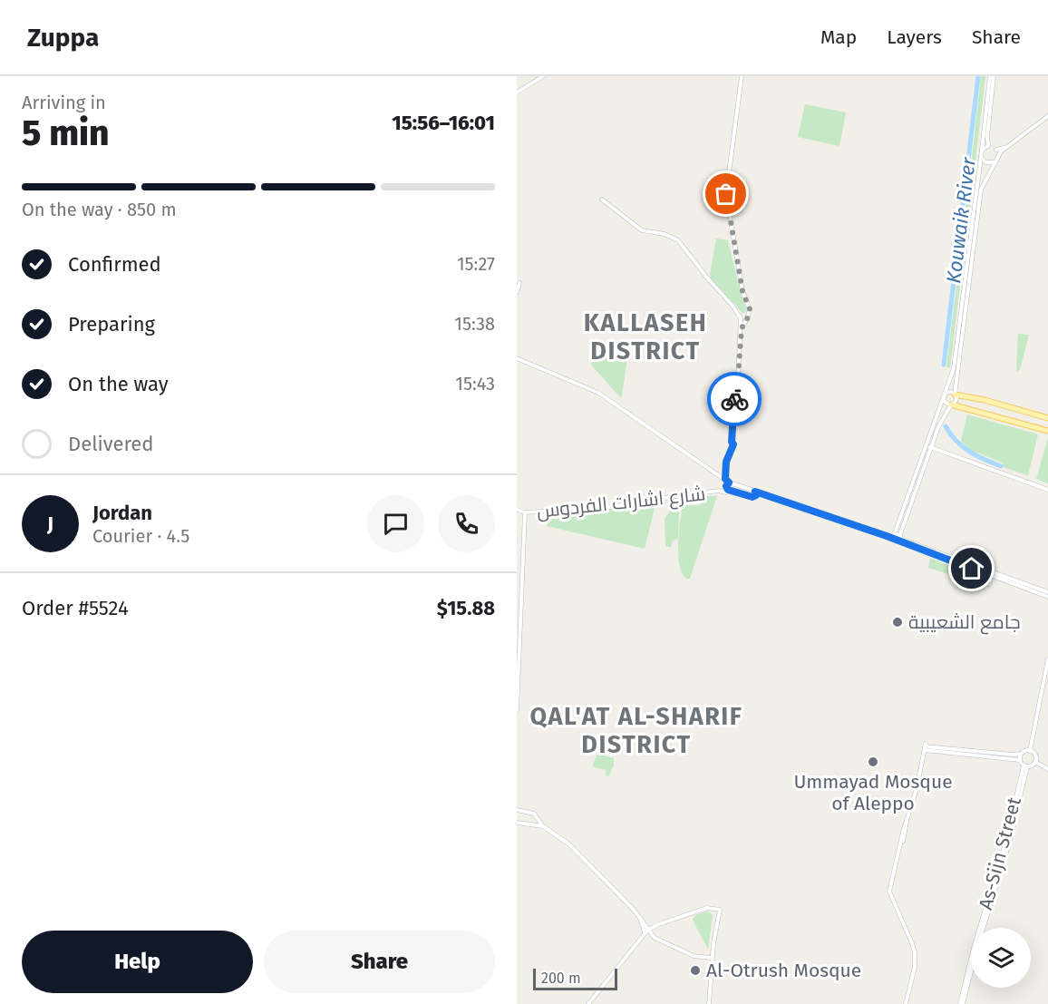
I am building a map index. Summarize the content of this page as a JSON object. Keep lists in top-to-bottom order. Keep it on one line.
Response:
{"streets":{"main road":["شارع اشارات الفردوس","As-Sijn Street"]},"districts":["KALLASEH DISTRICT","QAL'AT AL-SHARIF DISTRICT"],"water":["Kouwaik River"],"places":["جامع الشعيبية","Ummayad Mosque of Aleppo","Al-Otrush Mosque"],"scale_bar":"200 m","page":{"header":"Zuppa","nav":["Map","Layers","Share"],"heading":["5 min","Arriving in","15:56–16:01"],"panel":["Jordan","Courier · 4.5","Order #5524","$15.88"],"bar":"On the way · 850 m","list":[["Confirmed","15:27"],["Preparing","15:38"],["On the way","15:43"],"Delivered"],"round":"J","buttons":["Help","Share"],"scale":"200 m"}}
